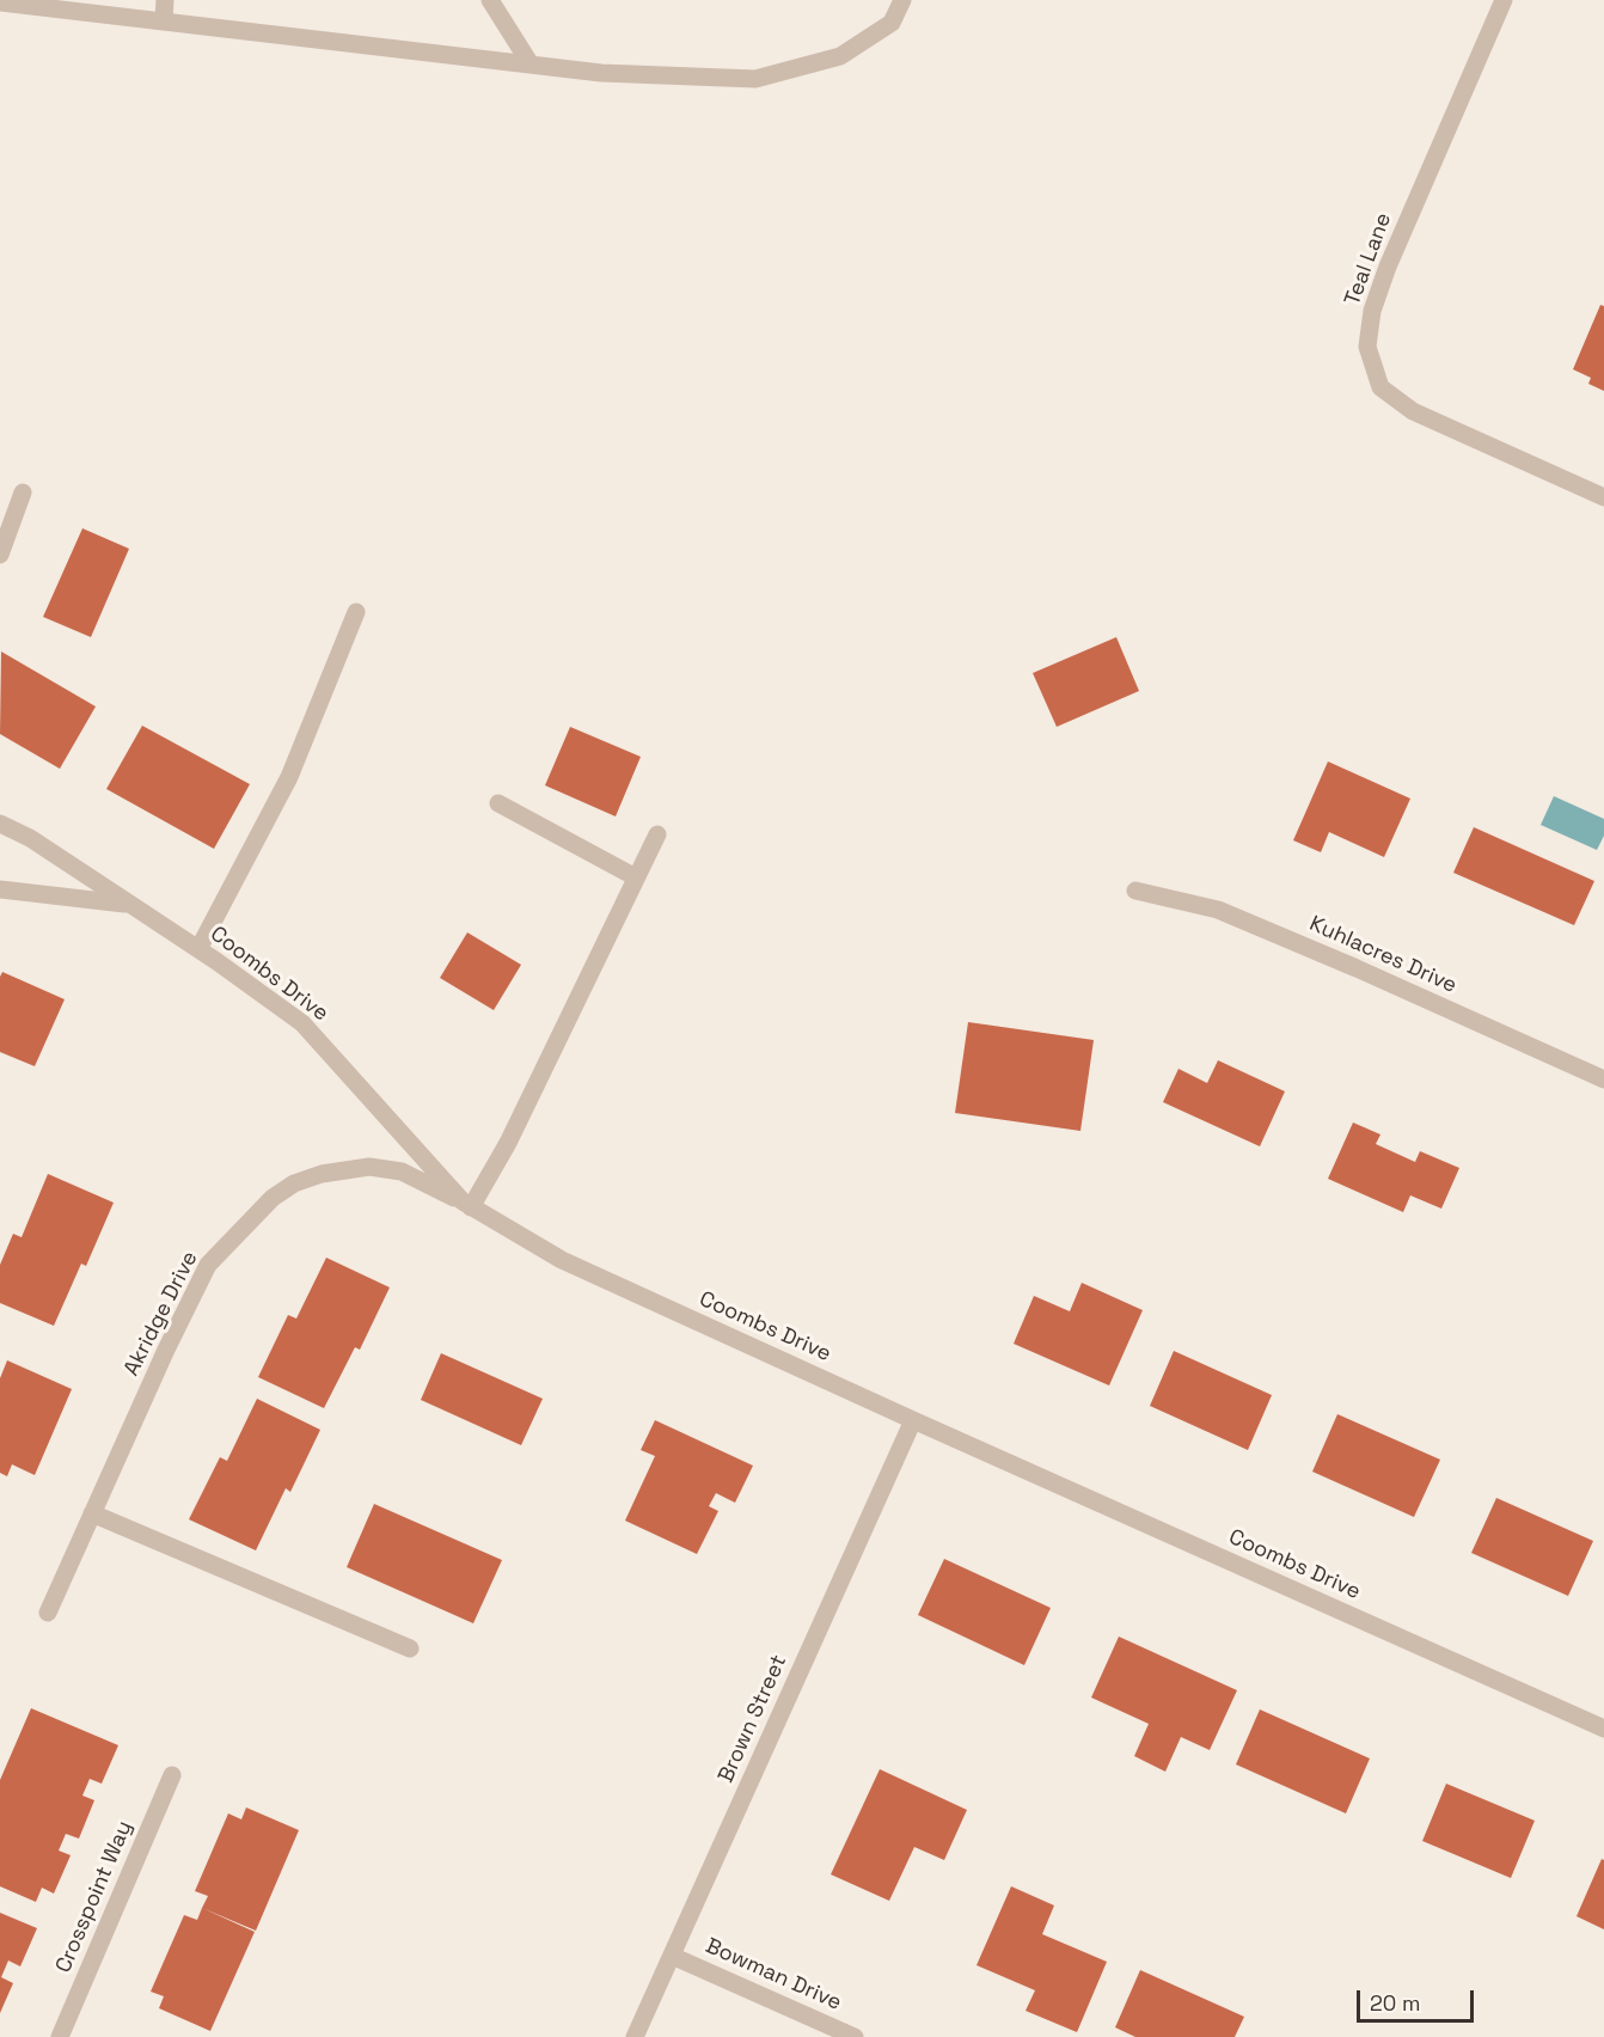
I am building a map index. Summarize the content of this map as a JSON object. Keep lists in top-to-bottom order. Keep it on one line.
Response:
{"streets":{"street":["Teal Lane","Kuhlacres Drive","Coombs Drive","Akridge Drive","Brown Street","Crosspoint Way","Bowman Drive"]},"crossings":[["Coombs Drive","Akridge Drive"],["Coombs Drive","Brown Street"],["Brown Street","Bowman Drive"]],"scale_bar":"20 m"}
